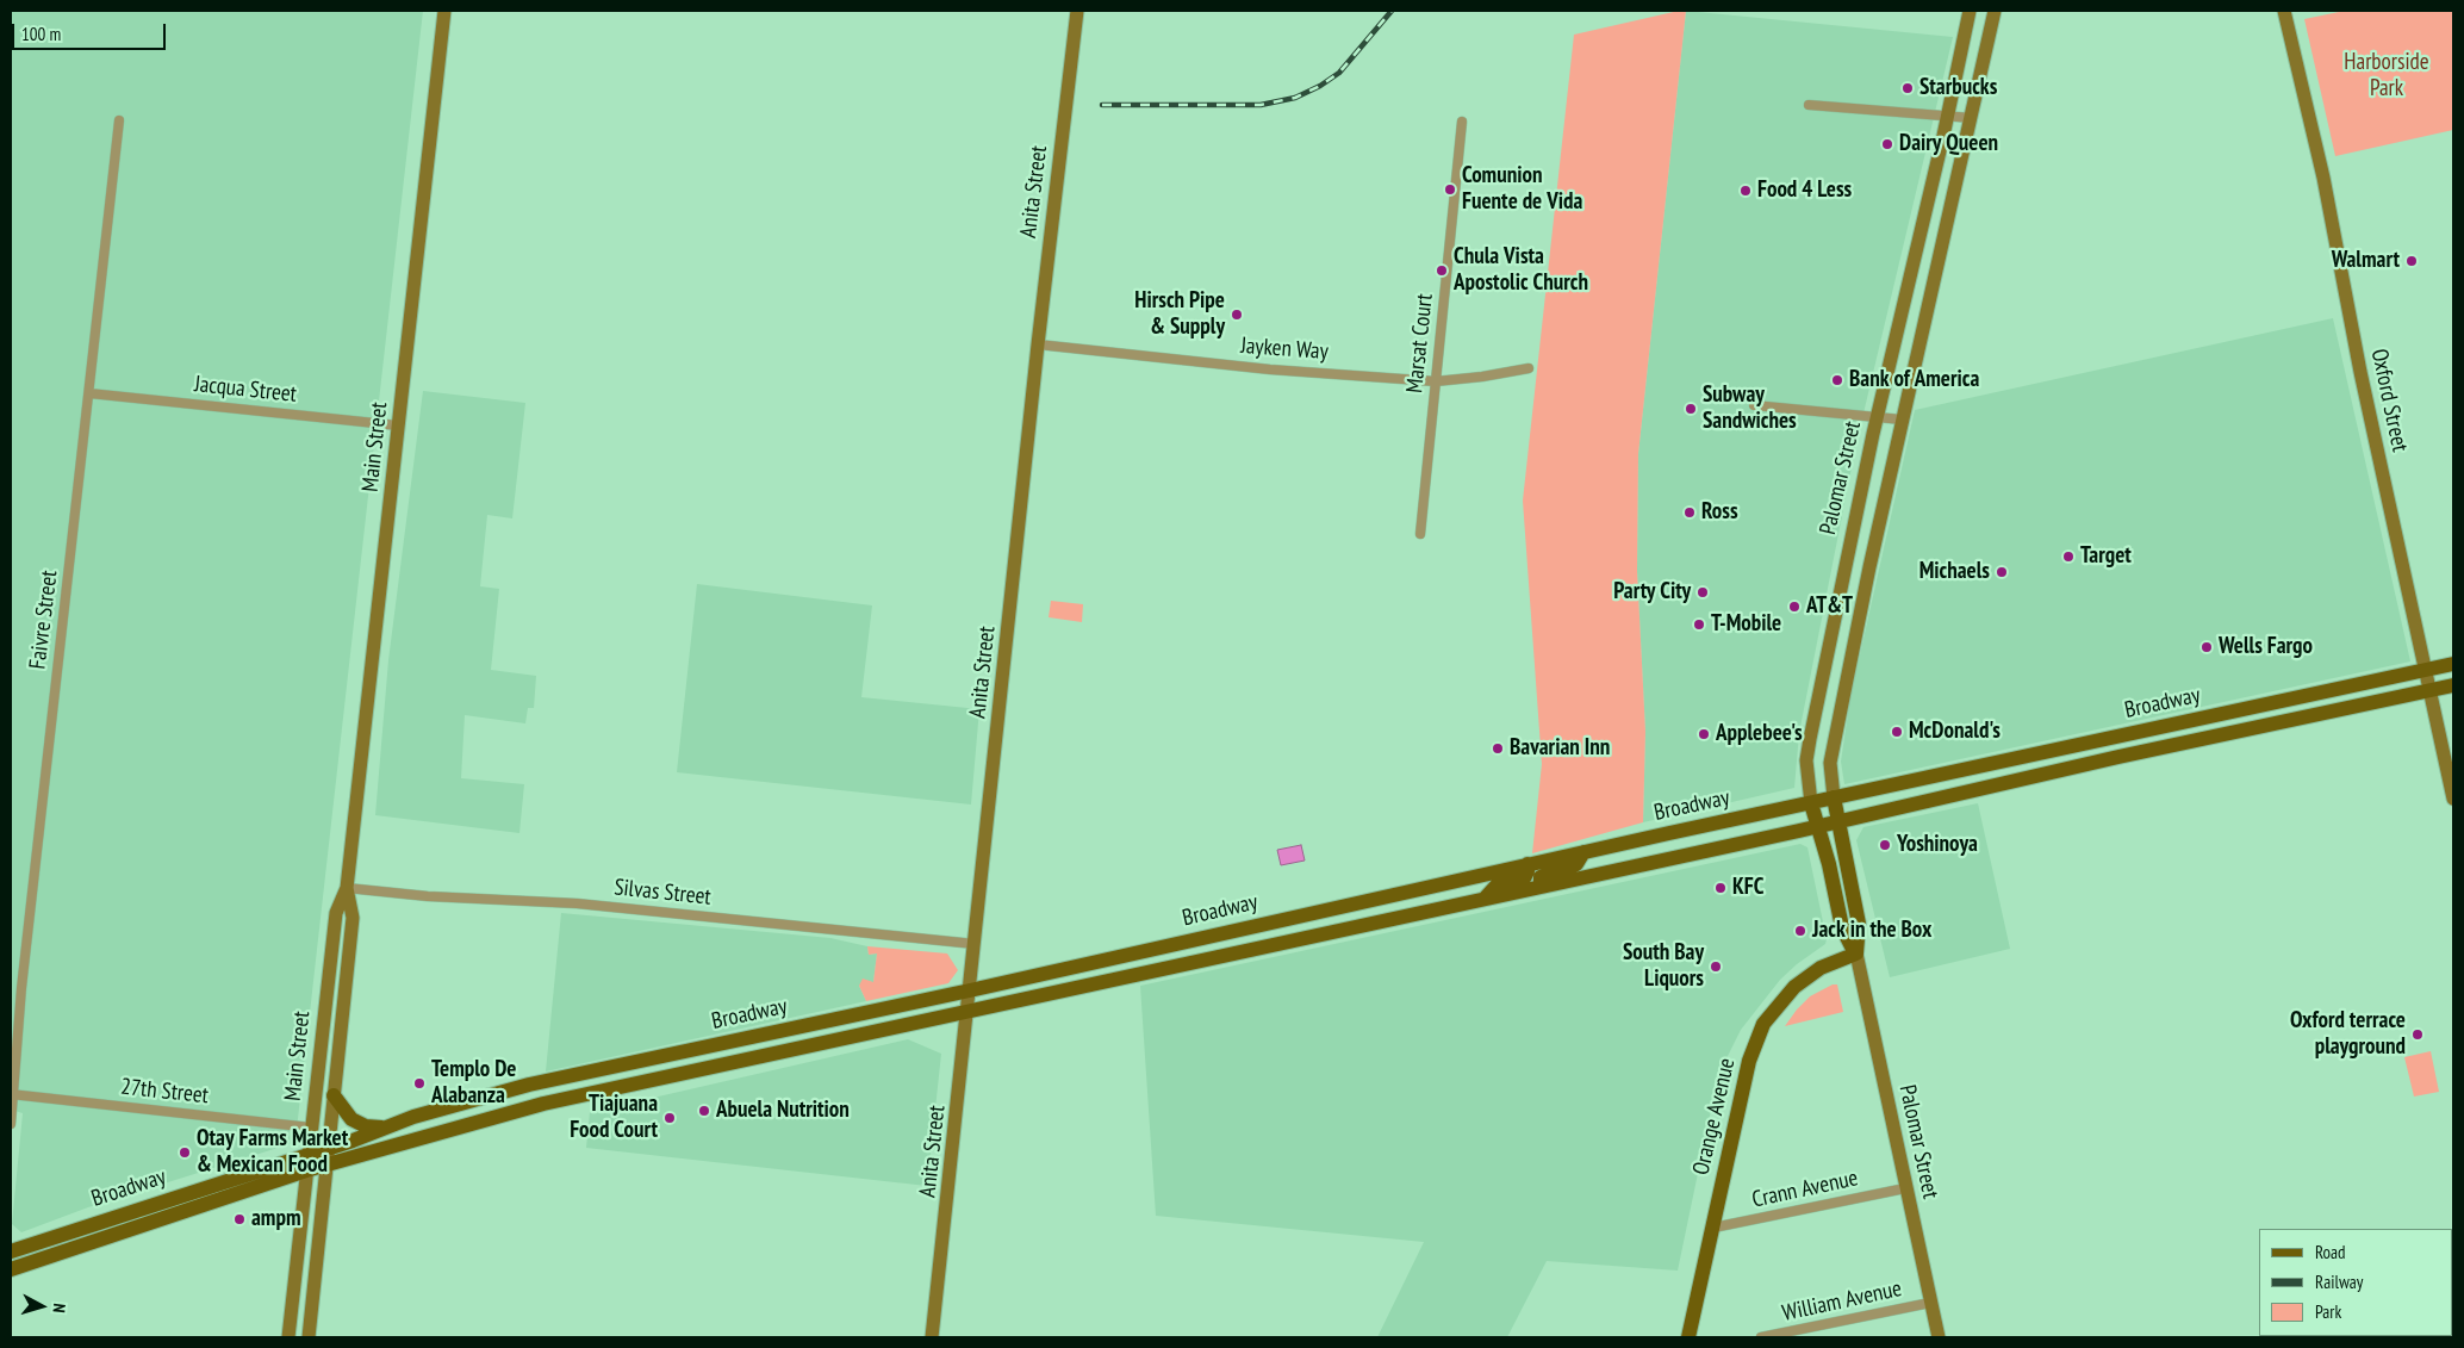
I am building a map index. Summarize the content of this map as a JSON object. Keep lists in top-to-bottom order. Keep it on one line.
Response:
{"streets":{"main road":["Anita Street","Oxford Street","Main Street","Palomar Street","Broadway","Orange Avenue"],"street":["Marsat Court","Jayken Way","Jacqua Street","Faivre Street","Silvas Street","27th Street","Crann Avenue","William Avenue"]},"crossings":[["Anita Street","Jayken Way"],["Anita Street","Broadway"],["Anita Street","Silvas Street"],["Marsat Court","Jayken Way"],["Jacqua Street","Main Street"],["Jacqua Street","Faivre Street"],["Oxford Street","Broadway"],["Main Street","Broadway"],["Main Street","Silvas Street"],["Main Street","27th Street"],["Palomar Street","Broadway"],["Palomar Street","Orange Avenue"],["Palomar Street","Crann Avenue"],["Palomar Street","William Avenue"],["Faivre Street","27th Street"],["Orange Avenue","Crann Avenue"]],"parks":["Harborside Park"],"places":["Starbucks","Dairy Queen","Comunion Fuente de Vida","Food 4 Less","Walmart","Chula Vista Apostolic Church","Hirsch Pipe & Supply","Bank of America","Subway Sandwiches","Ross","Target","Michaels","Party City","AT&T","T-Mobile","Wells Fargo","McDonald's","Applebee's","Bavarian Inn","Yoshinoya","KFC","Jack in the Box","South Bay Liquors","Oxford terrace playground","Templo De Alabanza","Abuela Nutrition","Tiajuana Food Court","Otay Farms Market & Mexican Food","ampm"],"legend":["Road","Railway","Park"],"scale_bar":"100 m","north":"right"}
